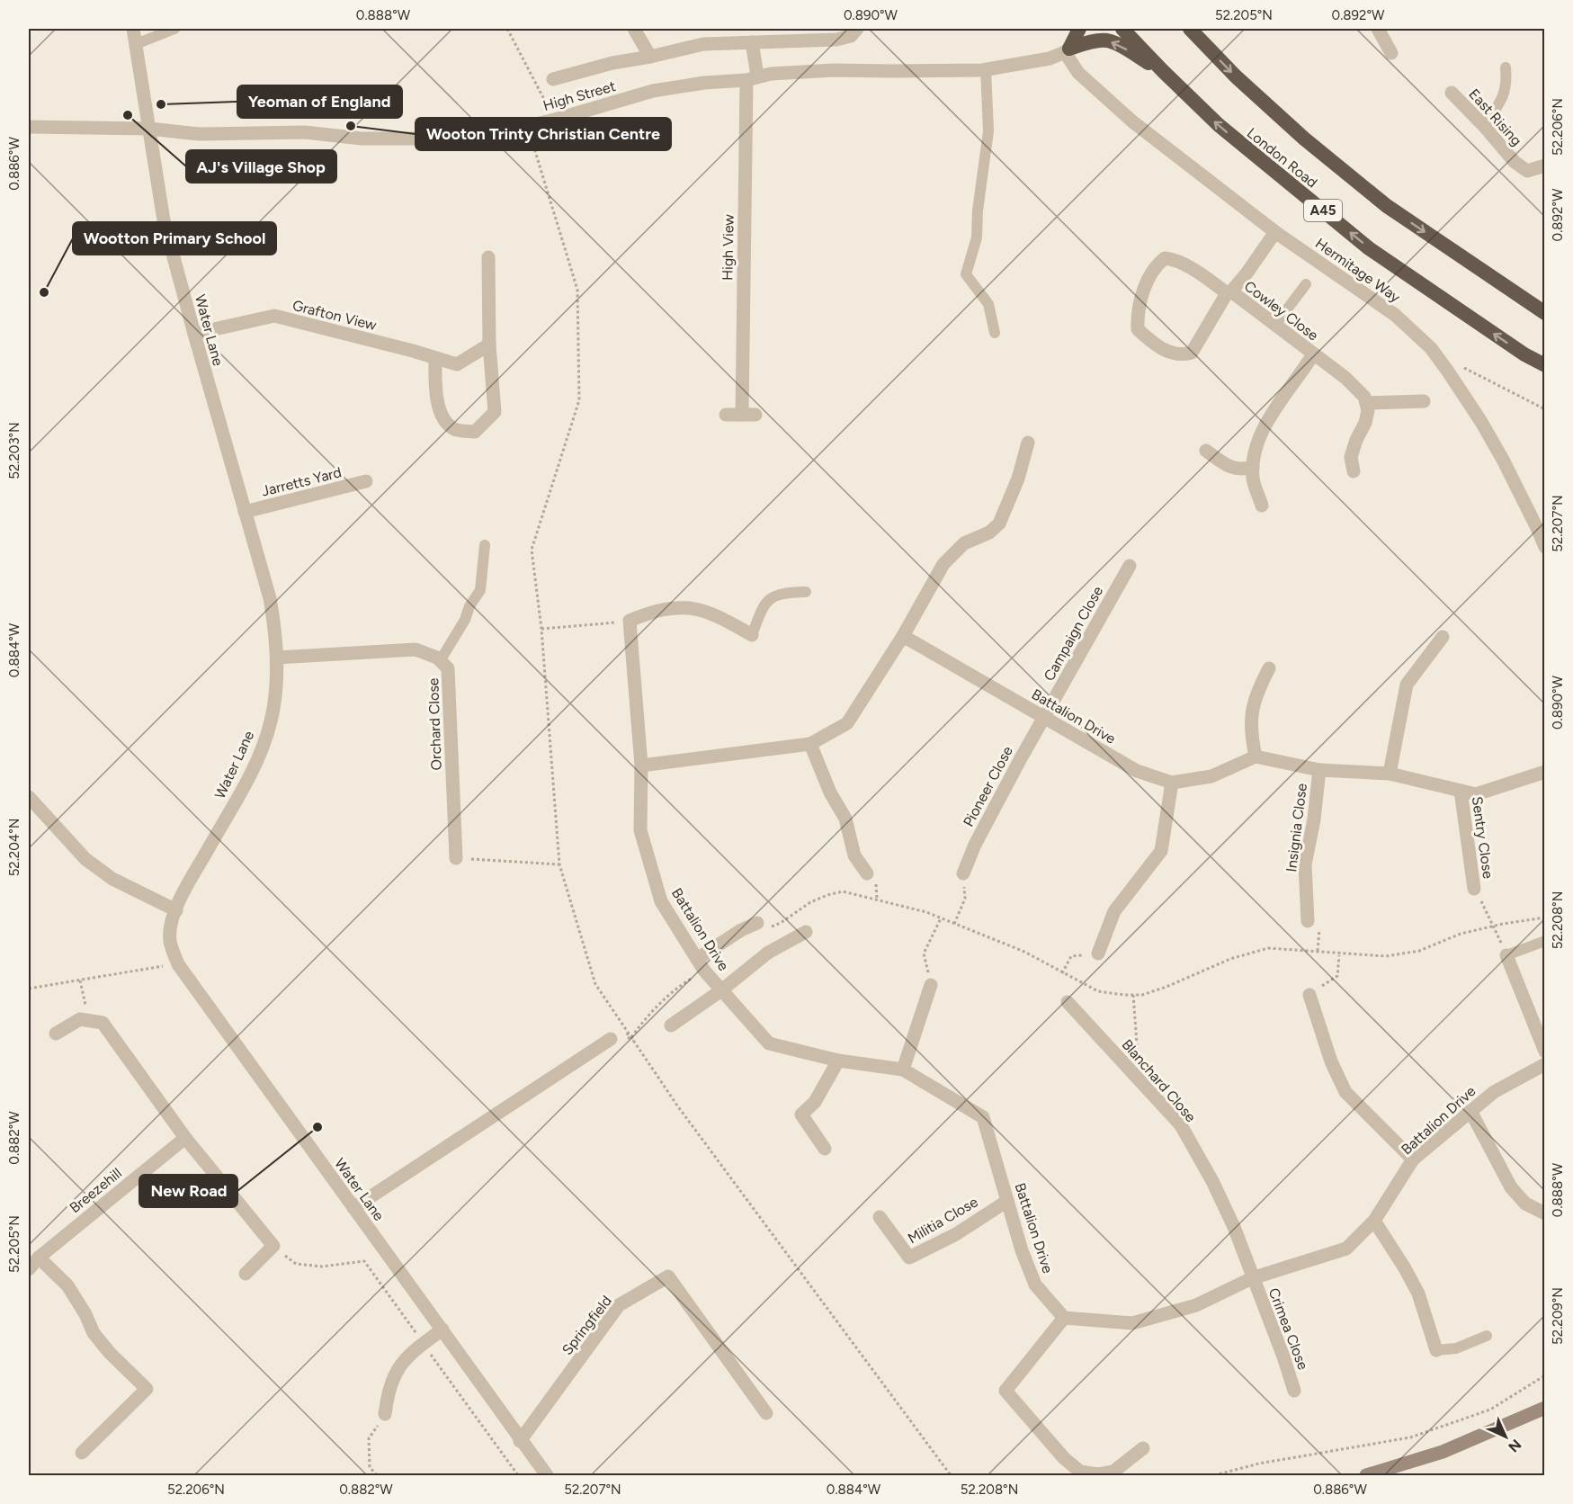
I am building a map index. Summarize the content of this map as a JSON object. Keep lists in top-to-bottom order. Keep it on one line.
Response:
{"streets":{"highway":["London Road","A45"],"street":["High Street","East Rising","High View","Hermitage Way","Cowley Close","Grafton View","Water Lane","Jarretts Yard","Campaign Close","Battalion Drive","Orchard Close","Pioneer Close","Insignia Close","Sentry Close","Blanchard Close","Breezehill","Militia Close","Springfield","Crimea Close"]},"crossings":[["High Street","High View"],["High Street","Hermitage Way"],["High Street","Water Lane"],["Hermitage Way","Cowley Close"],["Grafton View","Water Lane"],["Water Lane","Jarretts Yard"],["Water Lane","Orchard Close"],["Water Lane","Springfield"],["Campaign Close","Battalion Drive"],["Campaign Close","Pioneer Close"],["Battalion Drive","Pioneer Close"],["Battalion Drive","Blanchard Close"],["Battalion Drive","Militia Close"],["Battalion Drive","Crimea Close"],["Blanchard Close","Crimea Close"]],"places":["Yeoman of England","AJ's Village Shop","Wooton Trinty Christian Centre","Wootton Primary School","New Road"],"north":"bottom right","coordinates":["0.888°W","0.890°W","52.205°N","0.892°W","52.206°N","0.886°W","52.203°N","52.207°N","0.884°W","52.204°N","52.208°N","0.882°W","52.209°N"]}
